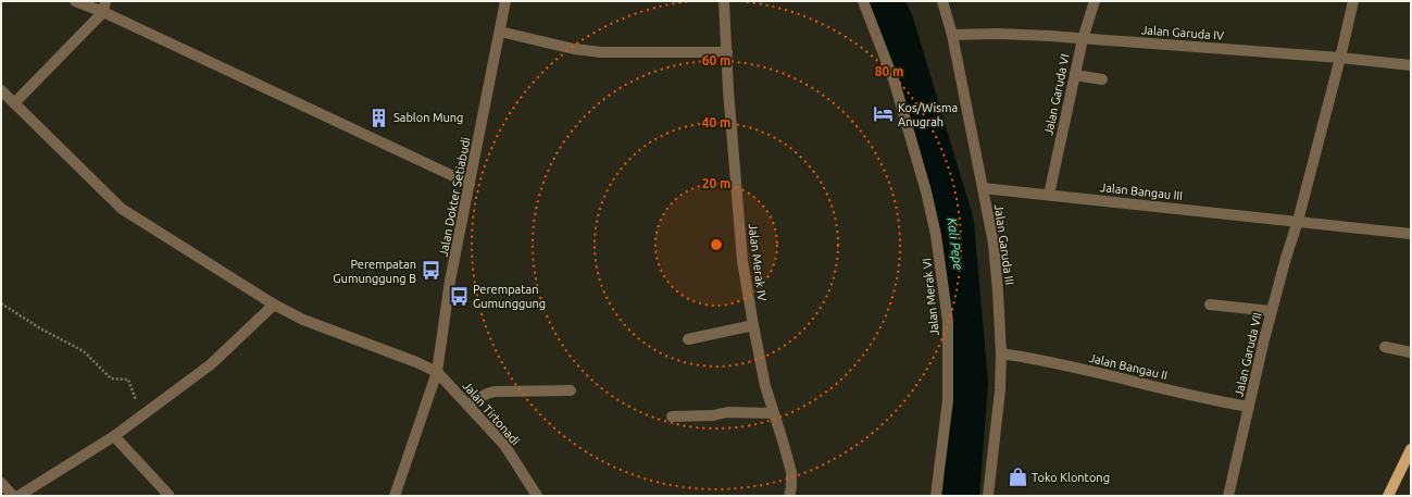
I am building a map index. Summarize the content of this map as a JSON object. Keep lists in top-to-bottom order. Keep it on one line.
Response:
{"streets":{"street":["Jalan Garuda IV","Jalan Garuda VI","Jalan Bangau III","Jalan Dokter Setiabudi","Jalan Garuda III","Jalan Merak IV","Jalan Merak VI","Jalan Garuda VII","Jalan Bangau II","Jalan Tirtonadi"]},"crossings":[["Jalan Garuda IV","Jalan Garuda VI"],["Jalan Garuda IV","Jalan Garuda III"],["Jalan Garuda IV","Jalan Garuda VII"],["Jalan Garuda VI","Jalan Bangau III"],["Jalan Bangau III","Jalan Garuda III"],["Jalan Bangau III","Jalan Garuda VII"],["Jalan Dokter Setiabudi","Jalan Tirtonadi"],["Jalan Garuda III","Jalan Bangau II"],["Jalan Garuda VII","Jalan Bangau II"]],"water":["Kali Pepe"],"places":{"hotel":["Kos/Wisma Anugrah"],"building":["Sablon Mung"],"bus stop":["Perempatan Gumunggung B","Perempatan Gumunggung"],"shop":["Toko Klontong"]},"rings":["60 m","80 m","40 m","20 m"]}
